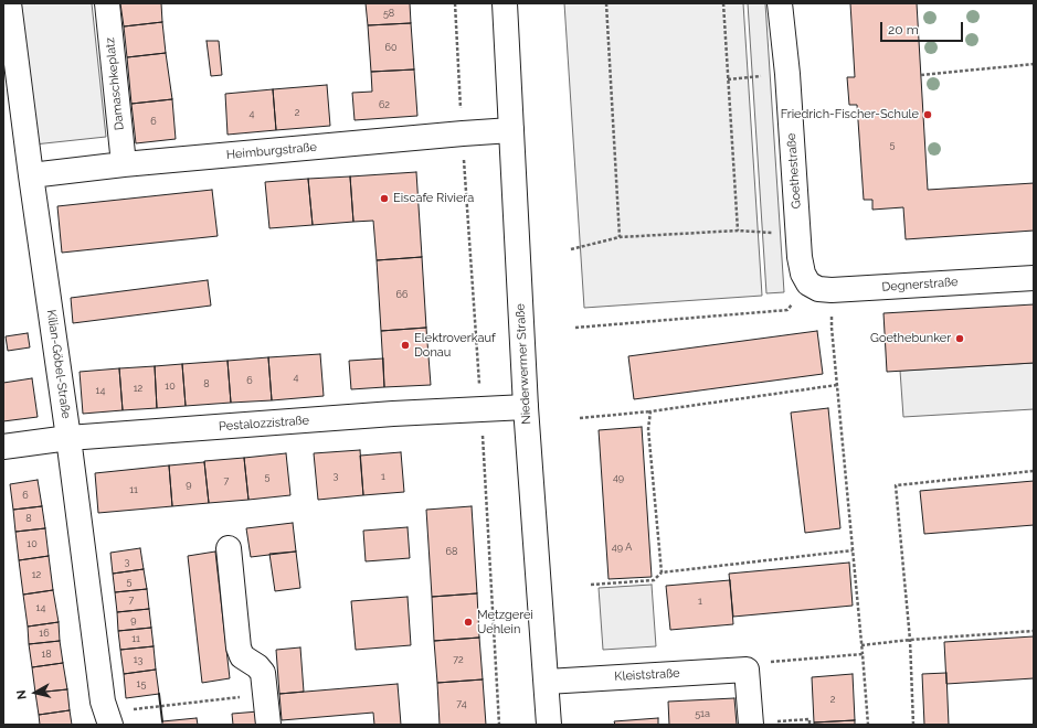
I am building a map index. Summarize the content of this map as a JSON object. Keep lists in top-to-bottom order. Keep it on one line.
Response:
{"streets":{"street":["Damaschkeplatz","Heimburgstraße","Goethestraße","Degnerstraße","Kilian-Göbel-Straße","Niederwerrner Straße","Pestalozzistraße","Kleiststraße"]},"crossings":[["Damaschkeplatz","Heimburgstraße"],["Heimburgstraße","Kilian-Göbel-Straße"],["Heimburgstraße","Niederwerrner Straße"],["Goethestraße","Degnerstraße"],["Kilian-Göbel-Straße","Pestalozzistraße"],["Niederwerrner Straße","Pestalozzistraße"],["Niederwerrner Straße","Kleiststraße"]],"places":["Friedrich-Fischer-Schule","Eiscafe Riviera","Goethebunker","Elektroverkauf Donau","Metzgerei Uehlein"],"house_numbers":["58","60","62","2","4","6","5","66","4","6","8","10","12","14","3","5","1","49","7","9","11","6","8","10","49 A","68","3","12","5","7","1","14","9","16","11","18","13","72","15","2","74","51a"],"scale_bar":"20 m","north":"left"}
